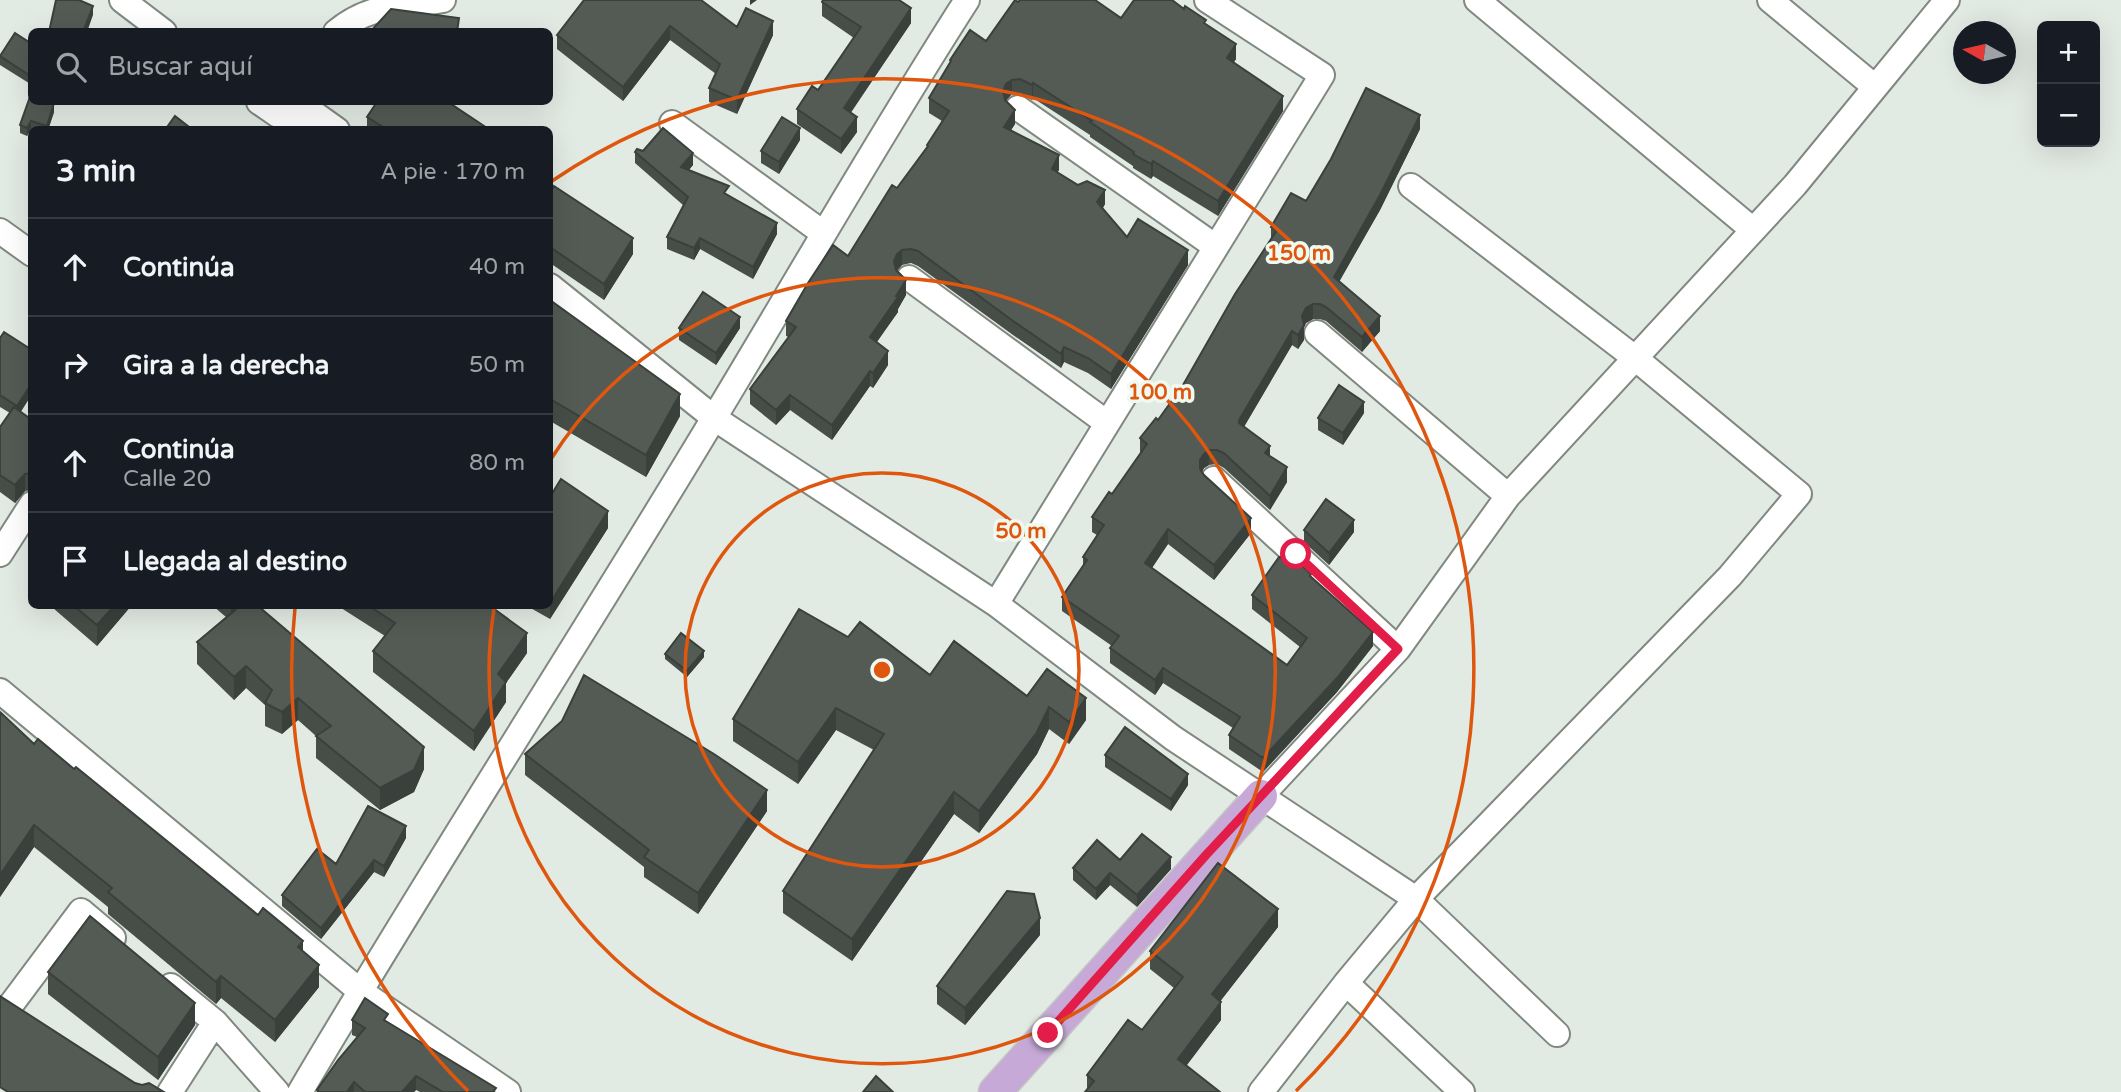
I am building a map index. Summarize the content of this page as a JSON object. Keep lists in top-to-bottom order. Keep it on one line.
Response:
{"north":"left","page":{"map_buttons":["+","−"],"search":"Buscar aquí","heading":["3 min","A pie · 170 m"],"list":[["Continúa","40 m"],["Gira a la derecha","50 m"],["Continúa","Calle 20","80 m"],"Llegada al destino"]},"rings":["150 m","100 m","50 m"]}
